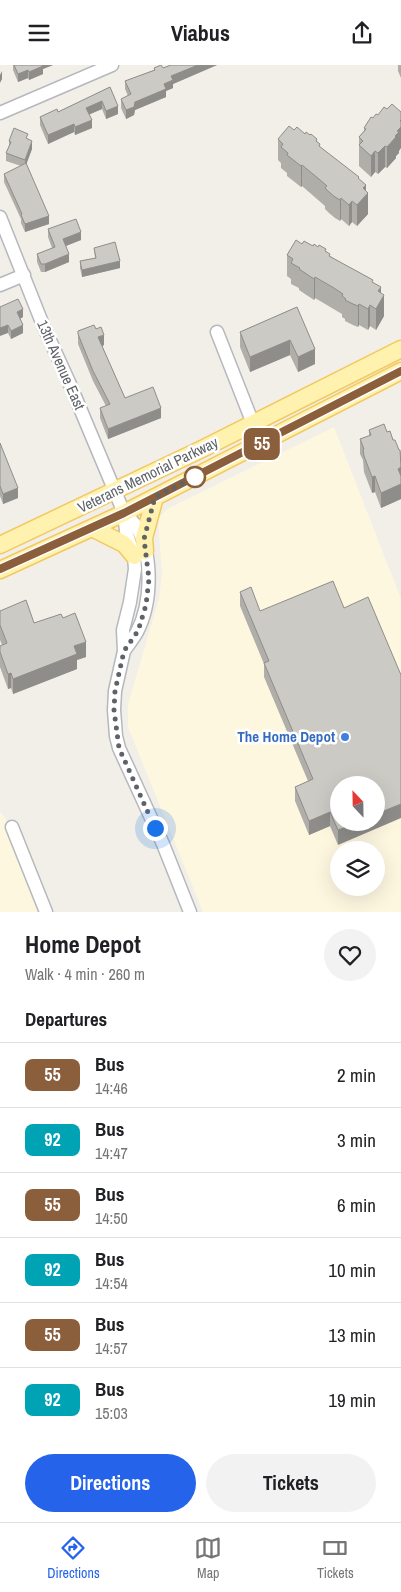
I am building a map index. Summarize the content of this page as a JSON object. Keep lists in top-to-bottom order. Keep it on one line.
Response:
{"streets":{"main road":["Veterans Memorial Parkway"],"street":["13th Avenue East"]},"crossings":[["13th Avenue East","Veterans Memorial Parkway"]],"places":["The Home Depot"],"lines":["bus line 55"],"north":"top","page":{"header":"Viabus","on_map":"55","heading":[["Home Depot","Walk · 4 min · 260 m"],"Departures"],"list":[{"mark":"55","name":"Bus","note":"14:46","value":"2 min"},{"mark":"92","name":"Bus","note":"14:47","value":"3 min"},{"mark":"55","name":"Bus","note":"14:50","value":"6 min"},{"mark":"92","name":"Bus","note":"14:54","value":"10 min"},{"mark":"55","name":"Bus","note":"14:57","value":"13 min"},{"mark":"92","name":"Bus","note":"15:03","value":"19 min"}],"buttons":["Directions","Tickets"],"tabs":["Directions","Map","Tickets"]}}
